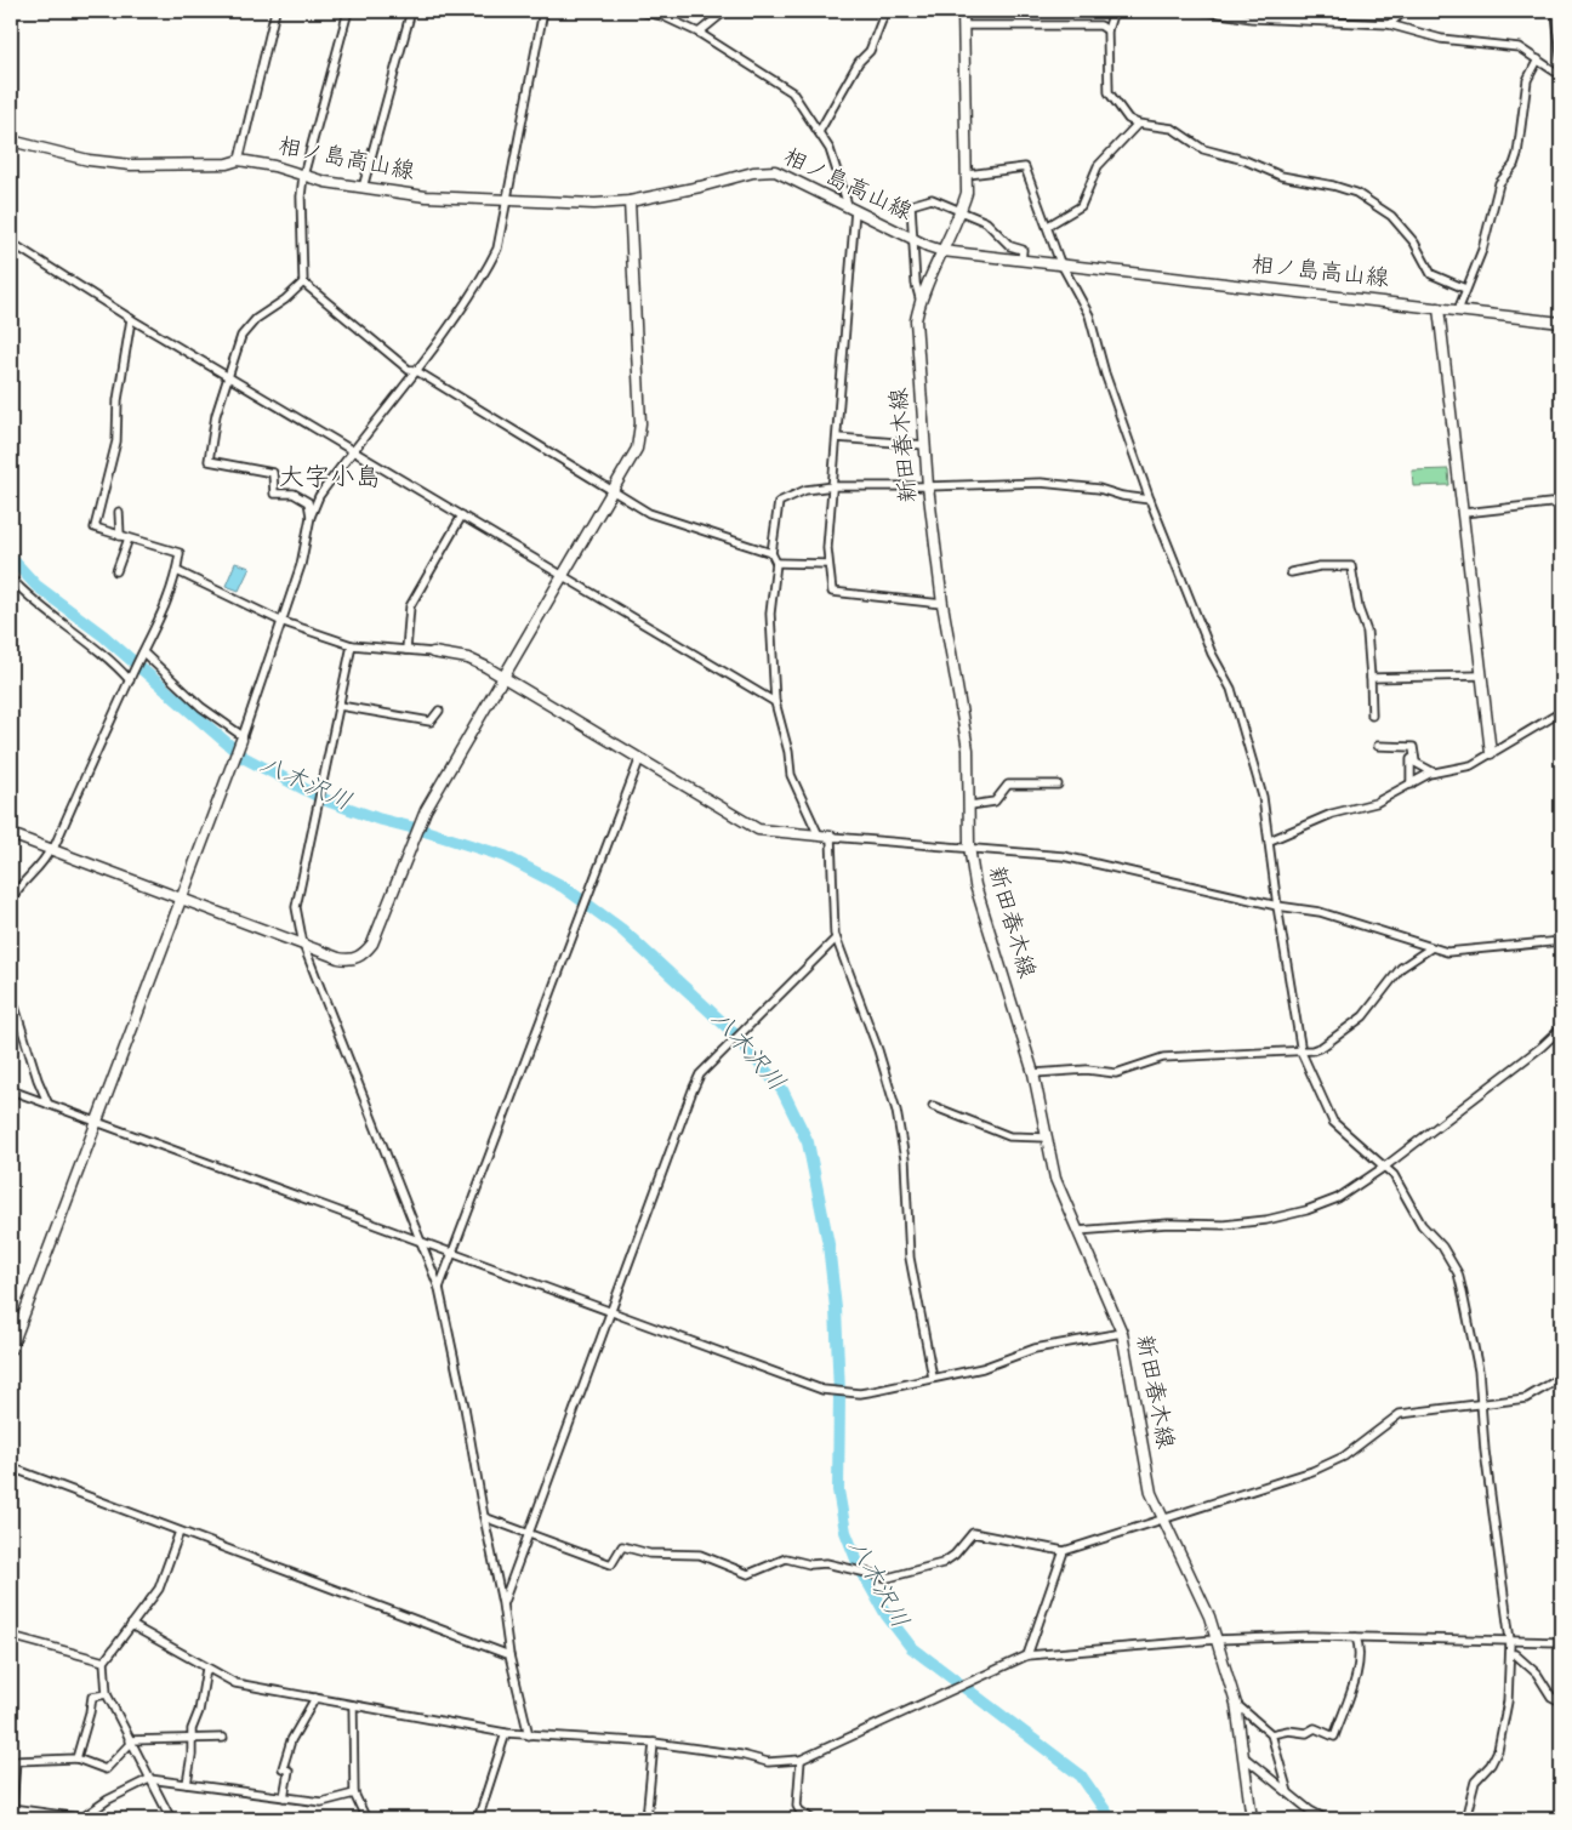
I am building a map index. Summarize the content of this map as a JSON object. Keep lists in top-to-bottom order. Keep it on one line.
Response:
{"streets":{"main road":["相ノ島高山線","新田春木線"]},"crossings":[["相ノ島高山線","新田春木線"]],"districts":["大字小島"],"water":["八木沢川"]}
